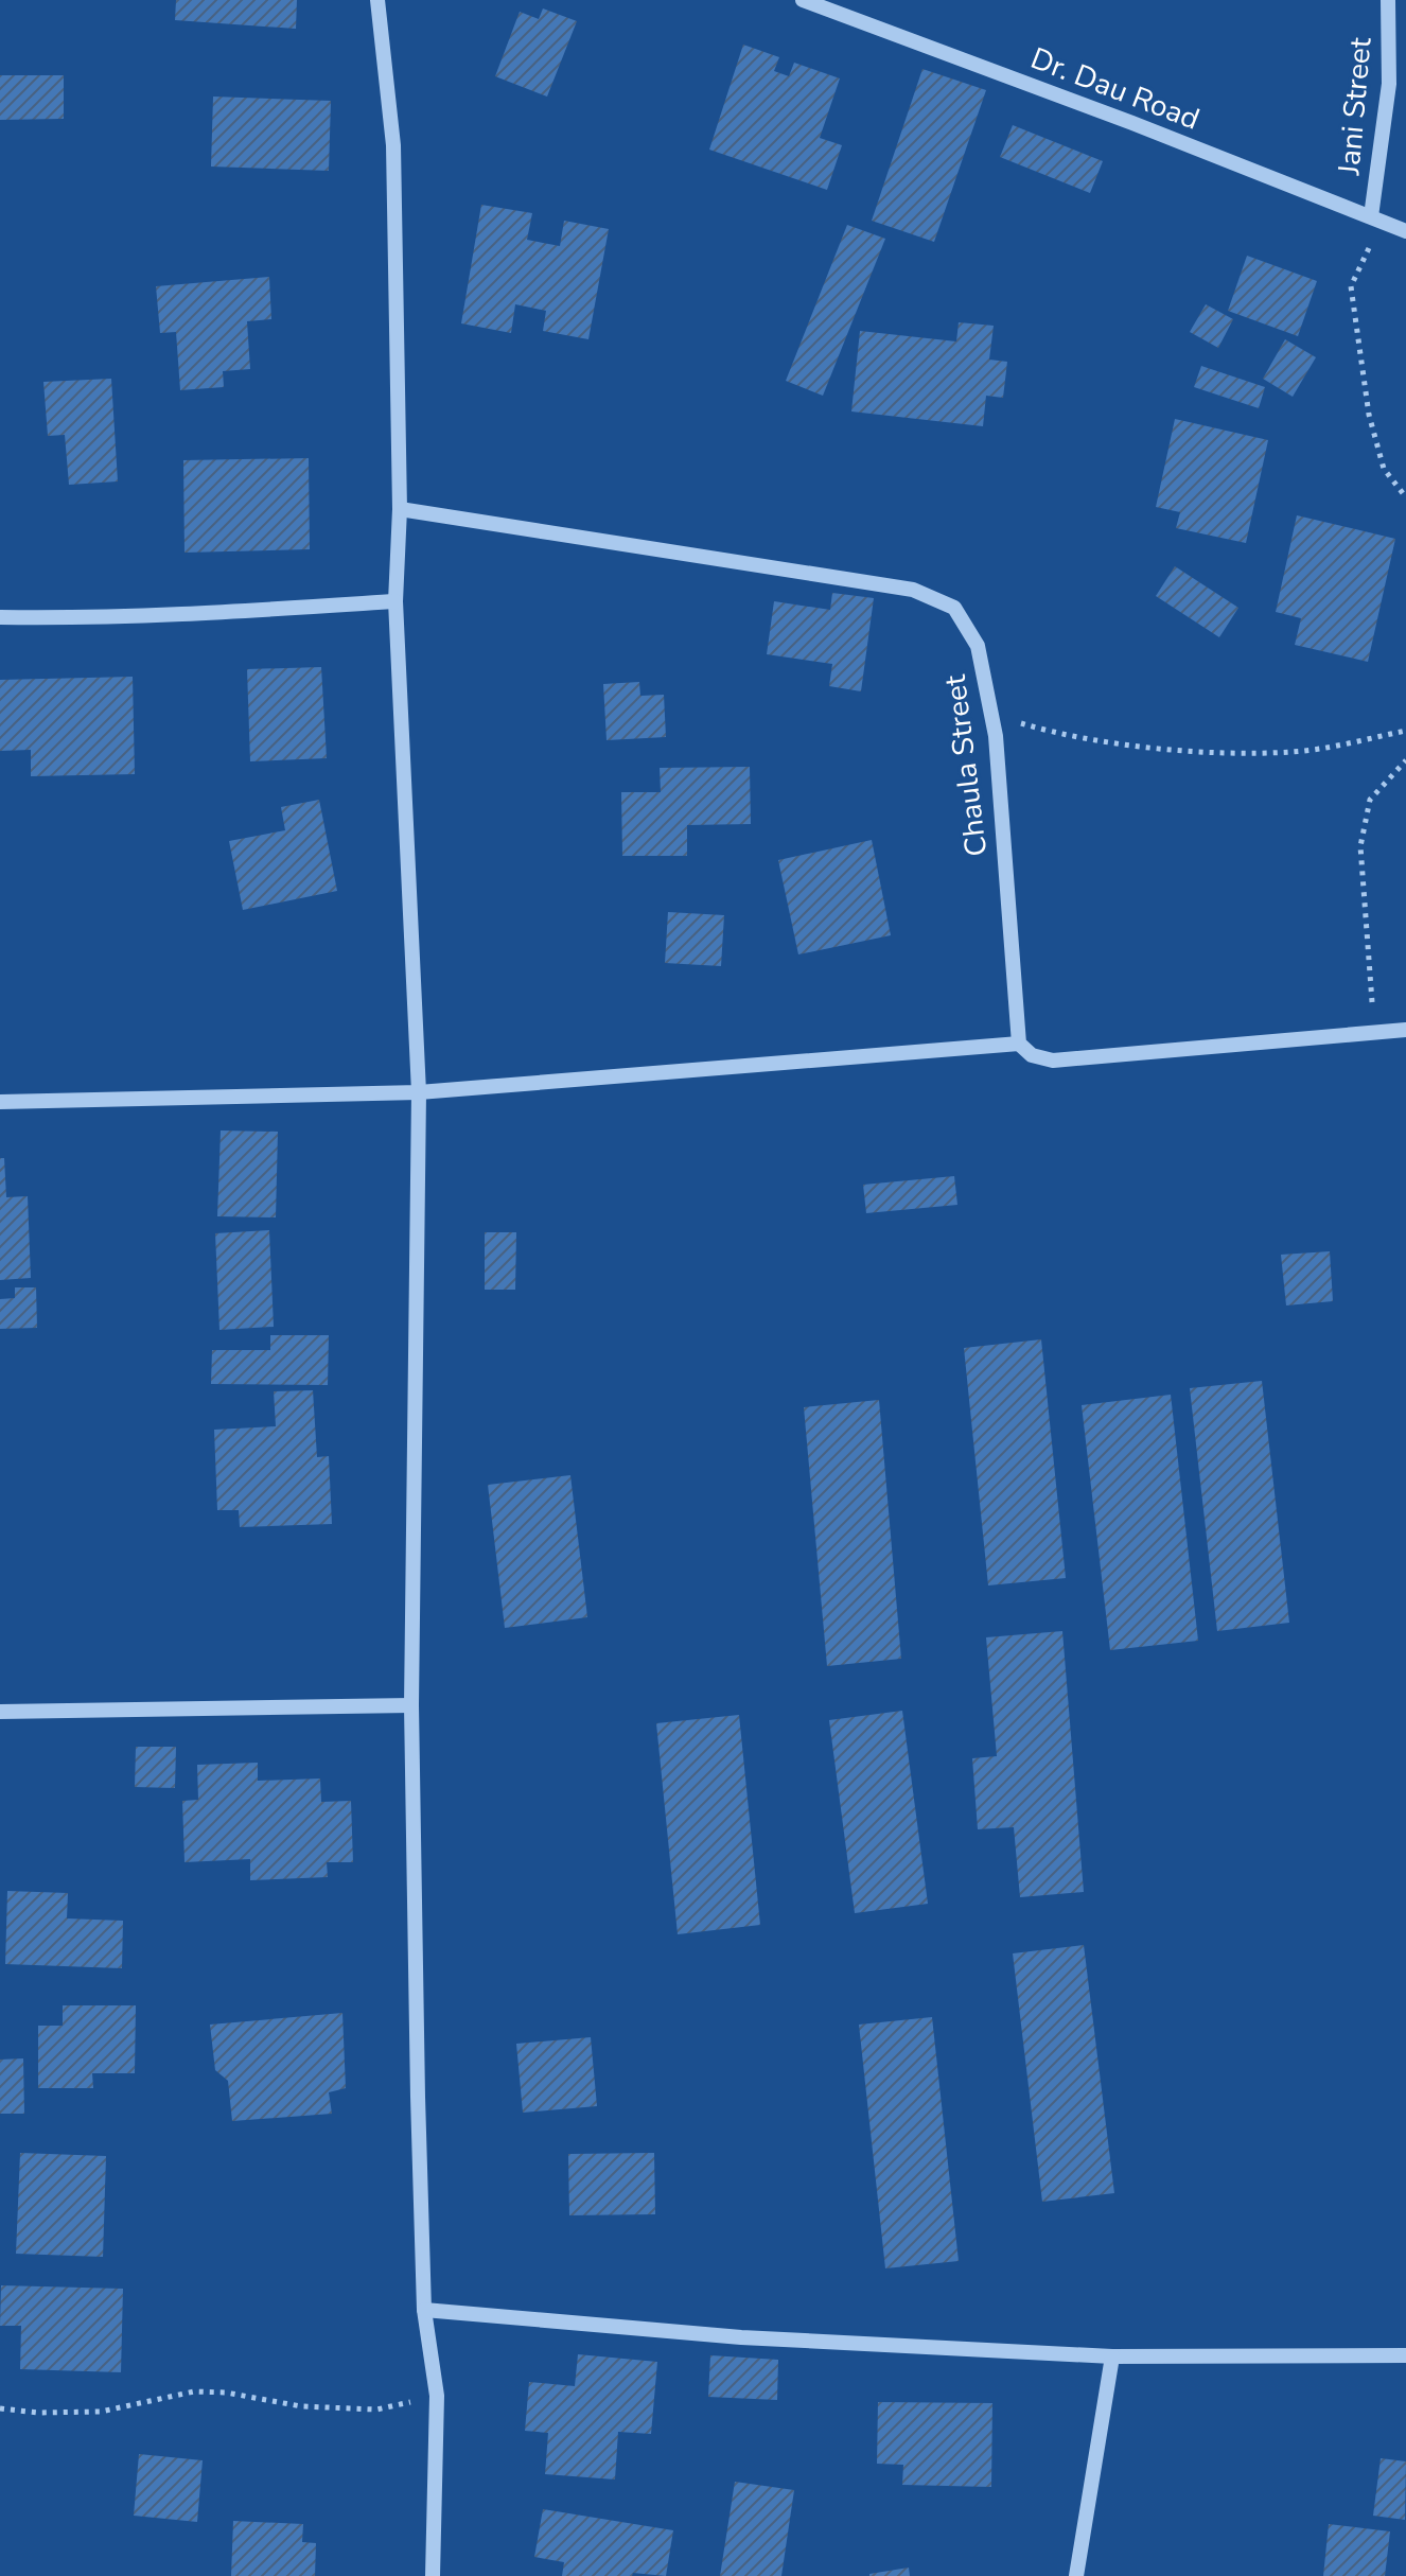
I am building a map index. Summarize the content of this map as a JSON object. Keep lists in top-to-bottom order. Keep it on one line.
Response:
{"streets":{"street":["Dr. Dau Road","Jani Street","Chaula Street"]},"crossings":[["Dr. Dau Road","Jani Street"]]}
